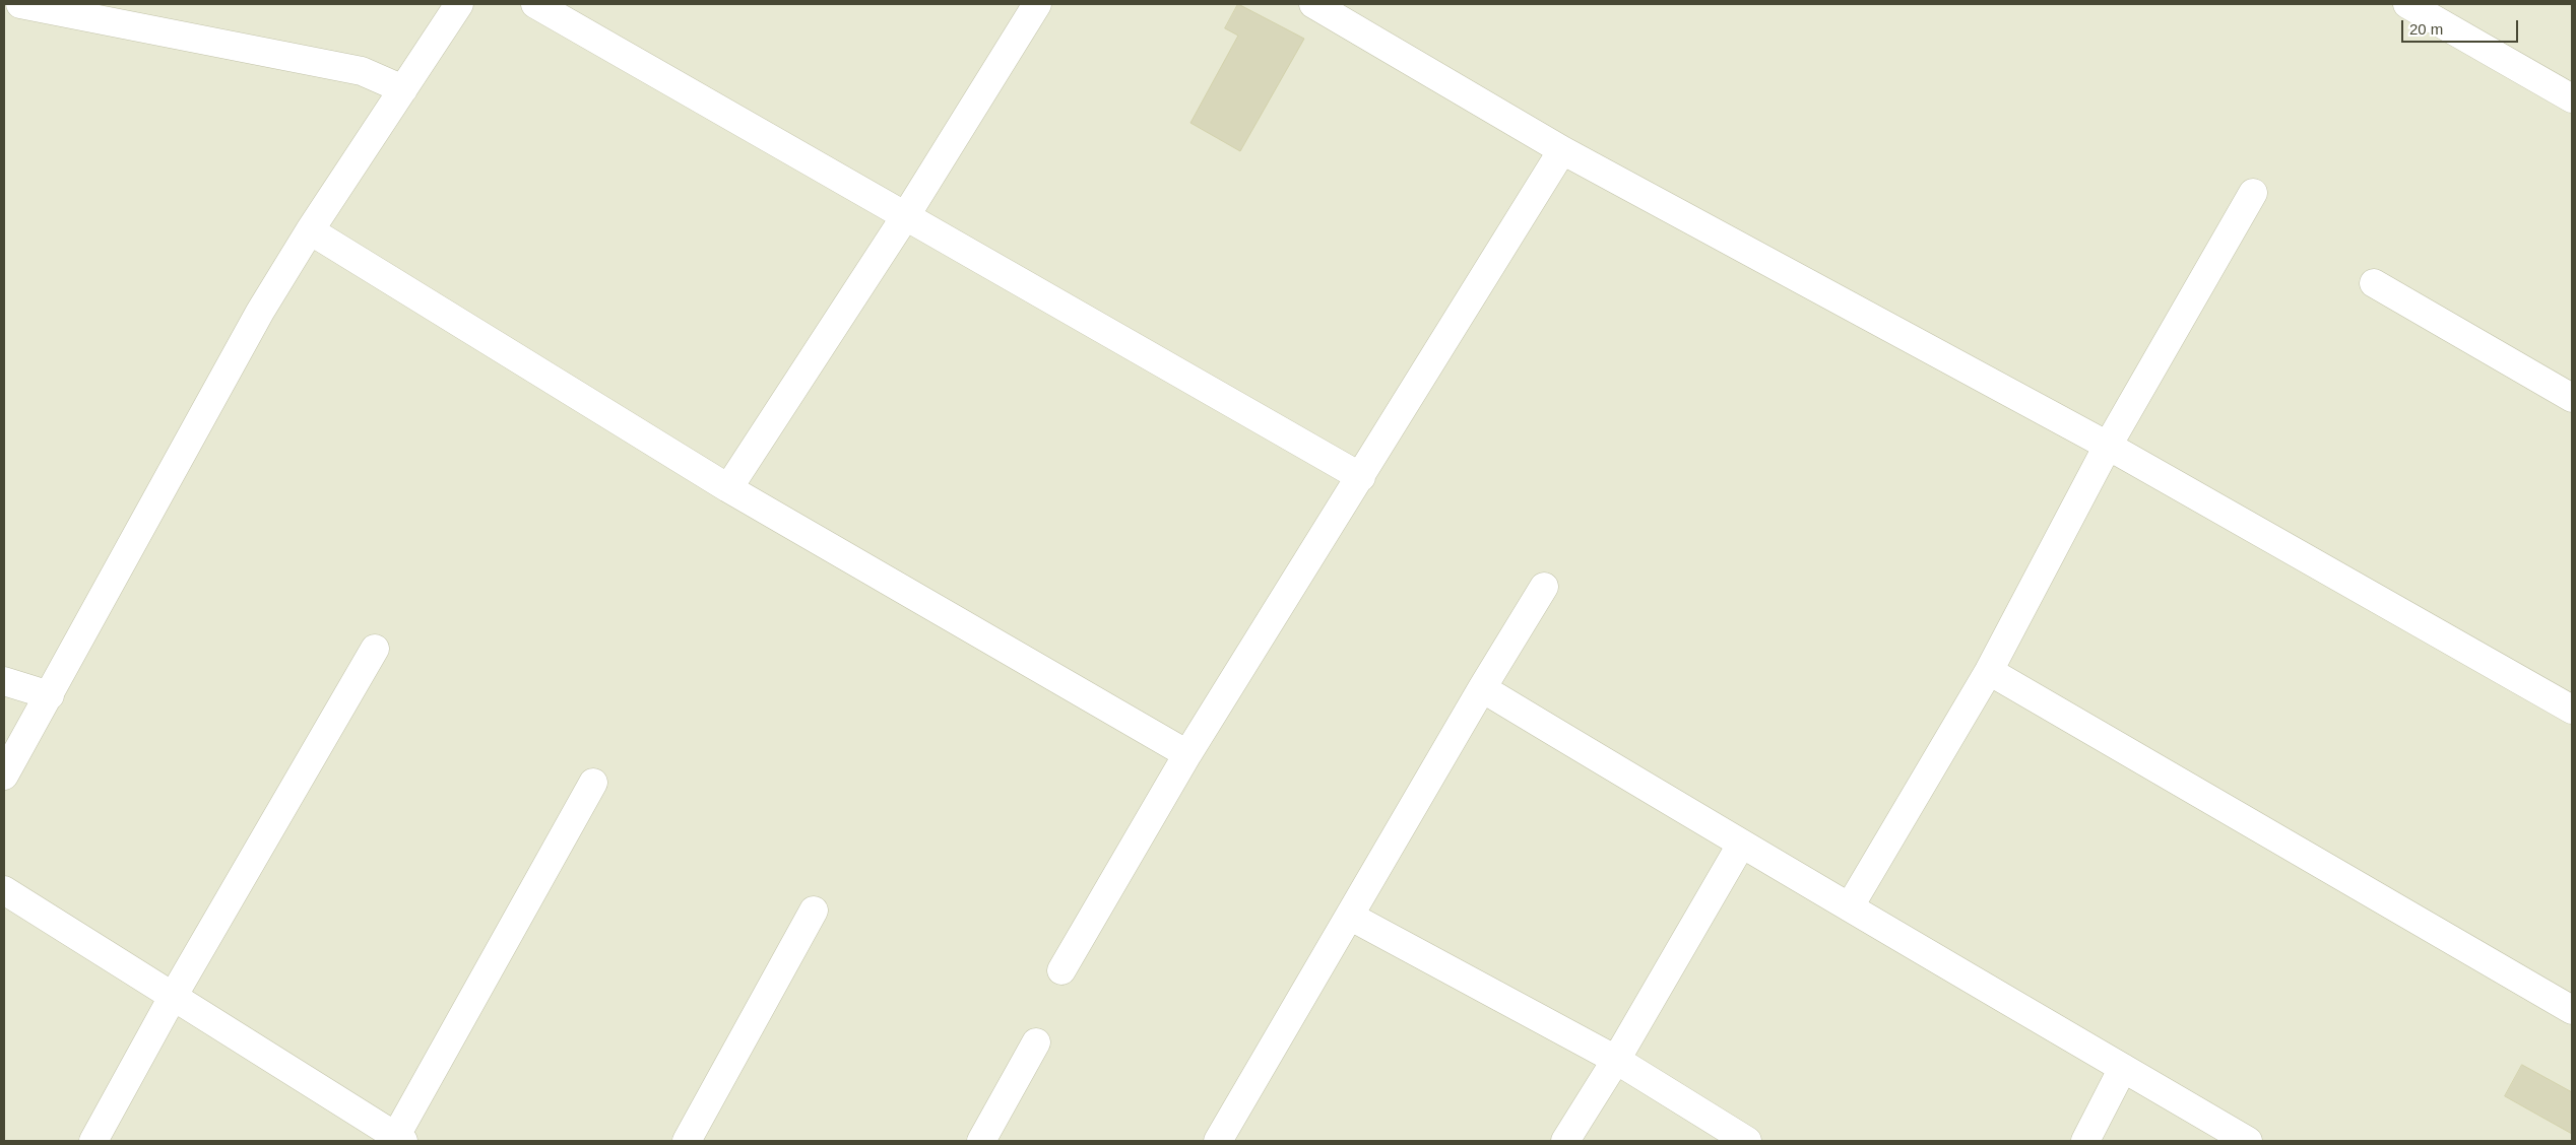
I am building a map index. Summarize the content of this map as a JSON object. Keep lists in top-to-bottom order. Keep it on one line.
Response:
{"scale_bar":"20 m"}
